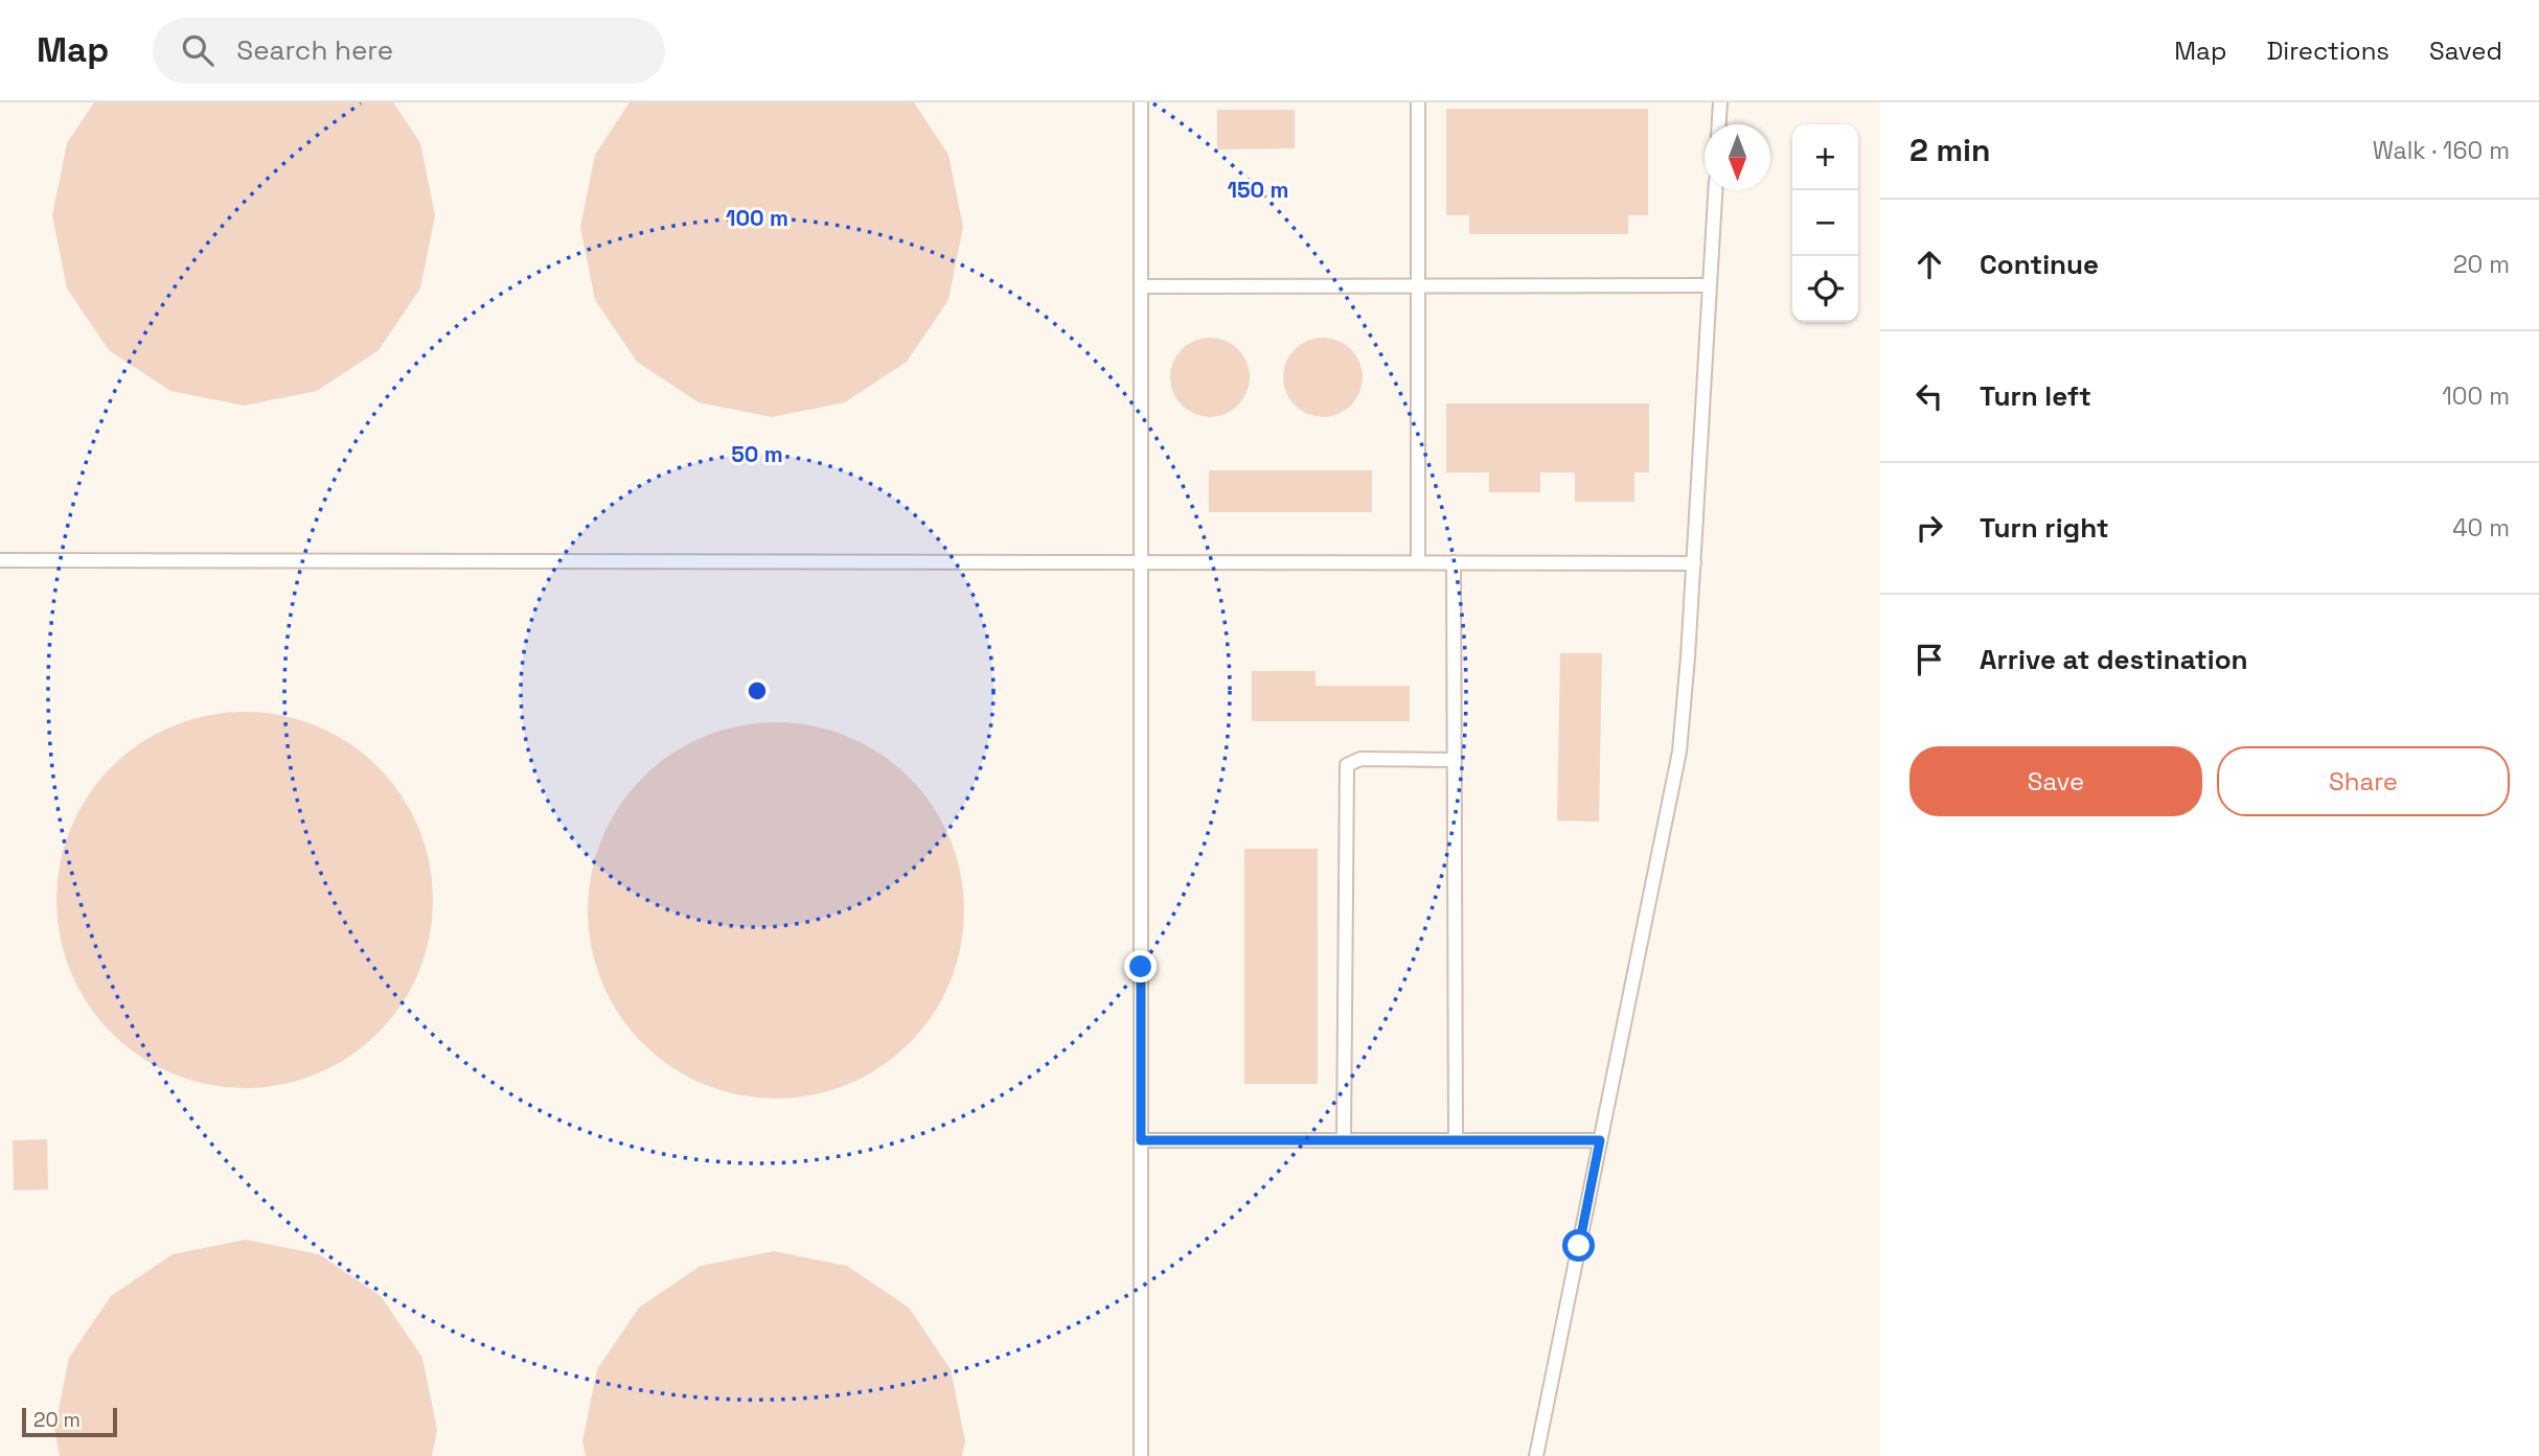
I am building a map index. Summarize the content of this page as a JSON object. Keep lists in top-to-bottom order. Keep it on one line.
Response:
{"scale_bar":"20 m","north":"bottom","page":{"header":"Map","search":"Search here","nav":["Map","Directions","Saved"],"heading":["2 min","Walk · 160 m"],"map_buttons":["+","−"],"list":[["Continue","20 m"],["Turn left","100 m"],["Turn right","40 m"],"Arrive at destination"],"buttons":["Save","Share"],"scale":"20 m"},"rings":["150 m","100 m","50 m"]}
